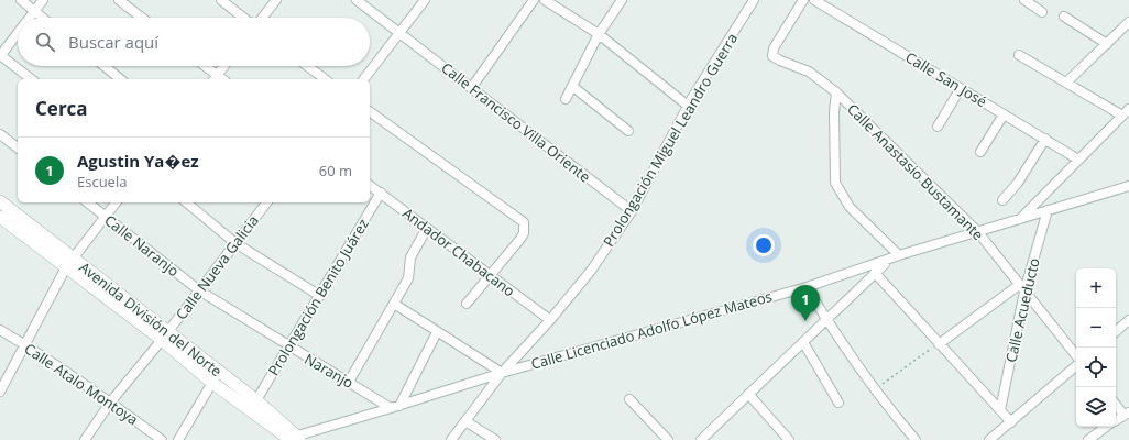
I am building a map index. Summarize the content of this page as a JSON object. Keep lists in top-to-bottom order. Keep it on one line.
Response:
{"streets":{"street":["Calle San José","Calle Francisco Villa Oriente","Prolongación Miguel Leandro Guerra","Calle Anastasio Bustamante","Calle Naranjo","Andador Chabacano","Calle Nueva Galicia","Prolongación Benito Juárez","Calle Acueducto","Avenida División del Norte","Calle Licenciado Adolfo López Mateos","Naranjo","Calle Atalo Montoya"]},"crossings":[["Calle Francisco Villa Oriente","Prolongación Miguel Leandro Guerra"],["Prolongación Miguel Leandro Guerra","Andador Chabacano"],["Prolongación Miguel Leandro Guerra","Calle Licenciado Adolfo López Mateos"],["Calle Anastasio Bustamante","Calle Acueducto"],["Calle Anastasio Bustamante","Calle Licenciado Adolfo López Mateos"],["Calle Naranjo","Calle Nueva Galicia"],["Calle Naranjo","Naranjo"],["Andador Chabacano","Prolongación Benito Juárez"],["Calle Nueva Galicia","Avenida División del Norte"],["Calle Nueva Galicia","Naranjo"],["Calle Nueva Galicia","Calle Atalo Montoya"],["Prolongación Benito Juárez","Avenida División del Norte"],["Prolongación Benito Juárez","Naranjo"],["Calle Acueducto","Calle Licenciado Adolfo López Mateos"],["Avenida División del Norte","Calle Licenciado Adolfo López Mateos"],["Calle Licenciado Adolfo López Mateos","Naranjo"]],"page":{"search":"Buscar aquí","heading":"Cerca","list":[{"mark":"1","name":"Agustin Ya�ez","note":"Escuela","value":"60 m"}],"map_buttons":["+","−"],"pins":"1"}}
